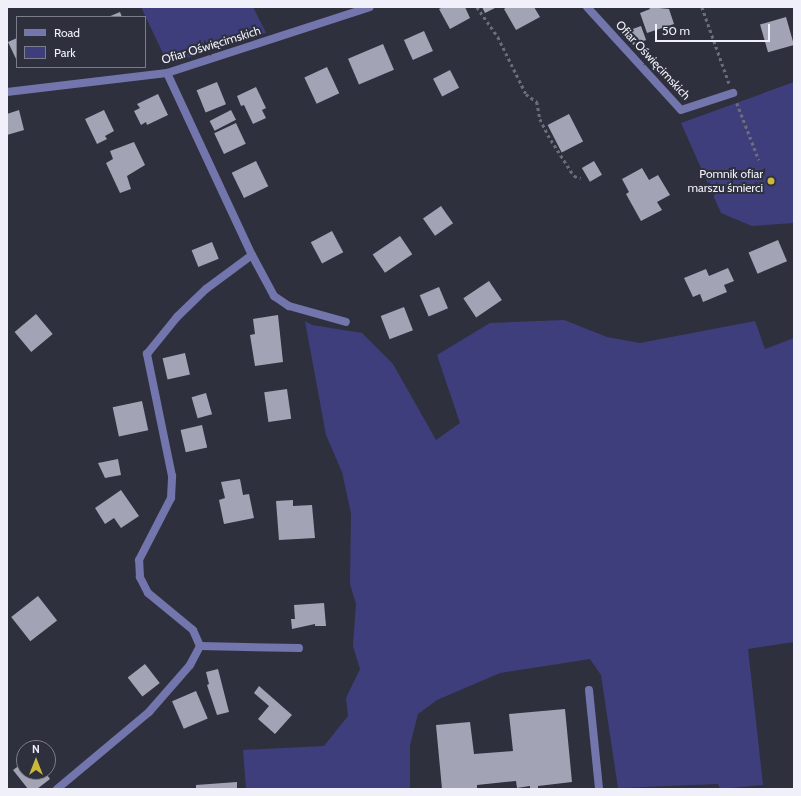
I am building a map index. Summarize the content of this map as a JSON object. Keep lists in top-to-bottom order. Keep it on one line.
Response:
{"streets":{"street":["Ofiar Oświęcimskich"]},"places":["Pomnik ofiar marszu śmierci"],"legend":["Road","Park"],"scale_bar":"50 m","north":"top"}
